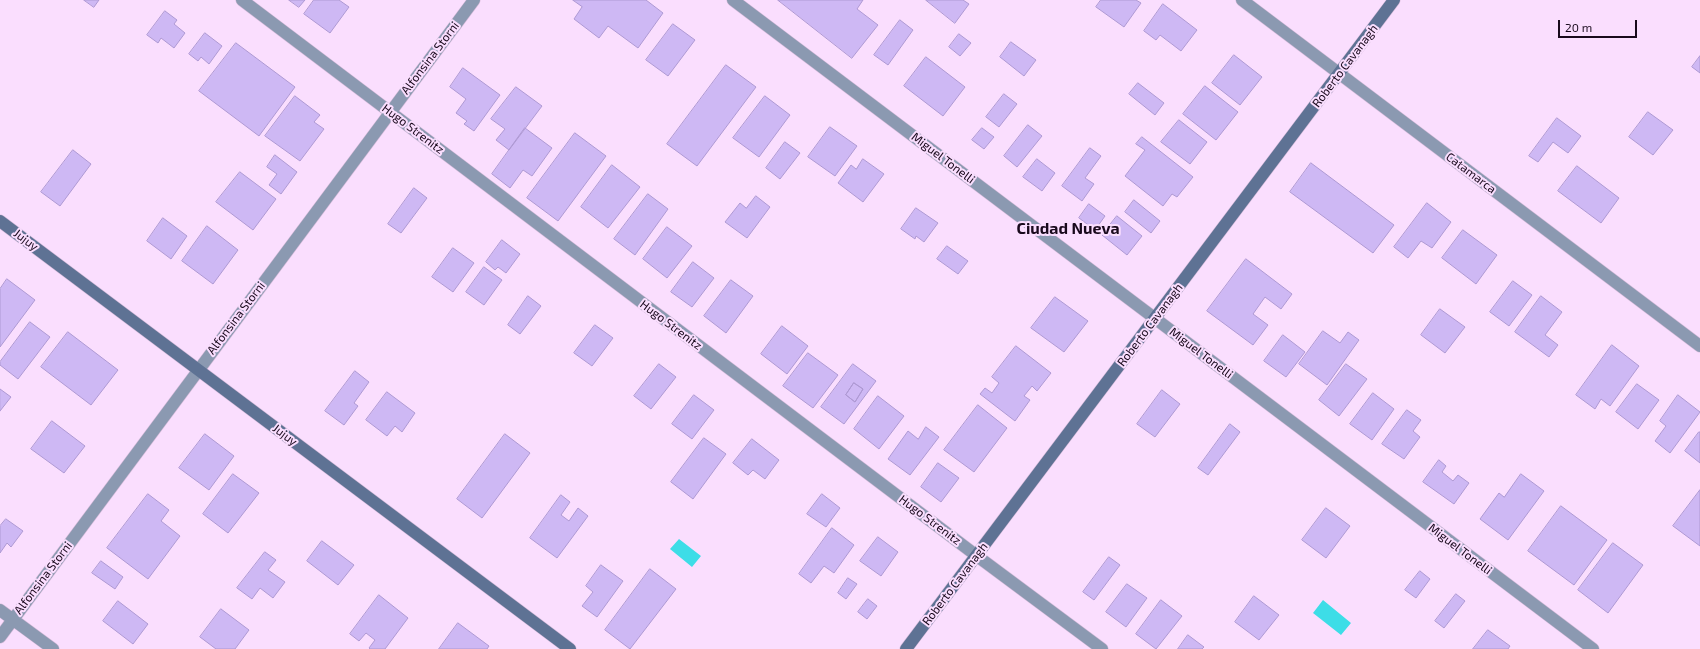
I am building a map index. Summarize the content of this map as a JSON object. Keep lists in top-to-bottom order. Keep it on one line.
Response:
{"streets":{"main road":["Roberto Cavanagh","Jujuy"],"street":["Alfonsina Storni","Hugo Strenitz","Miguel Tonelli","Catamarca"]},"crossings":[["Alfonsina Storni","Hugo Strenitz"],["Alfonsina Storni","Jujuy"],["Roberto Cavanagh","Hugo Strenitz"],["Roberto Cavanagh","Miguel Tonelli"],["Roberto Cavanagh","Catamarca"]],"districts":["Ciudad Nueva"],"scale_bar":"20 m"}
